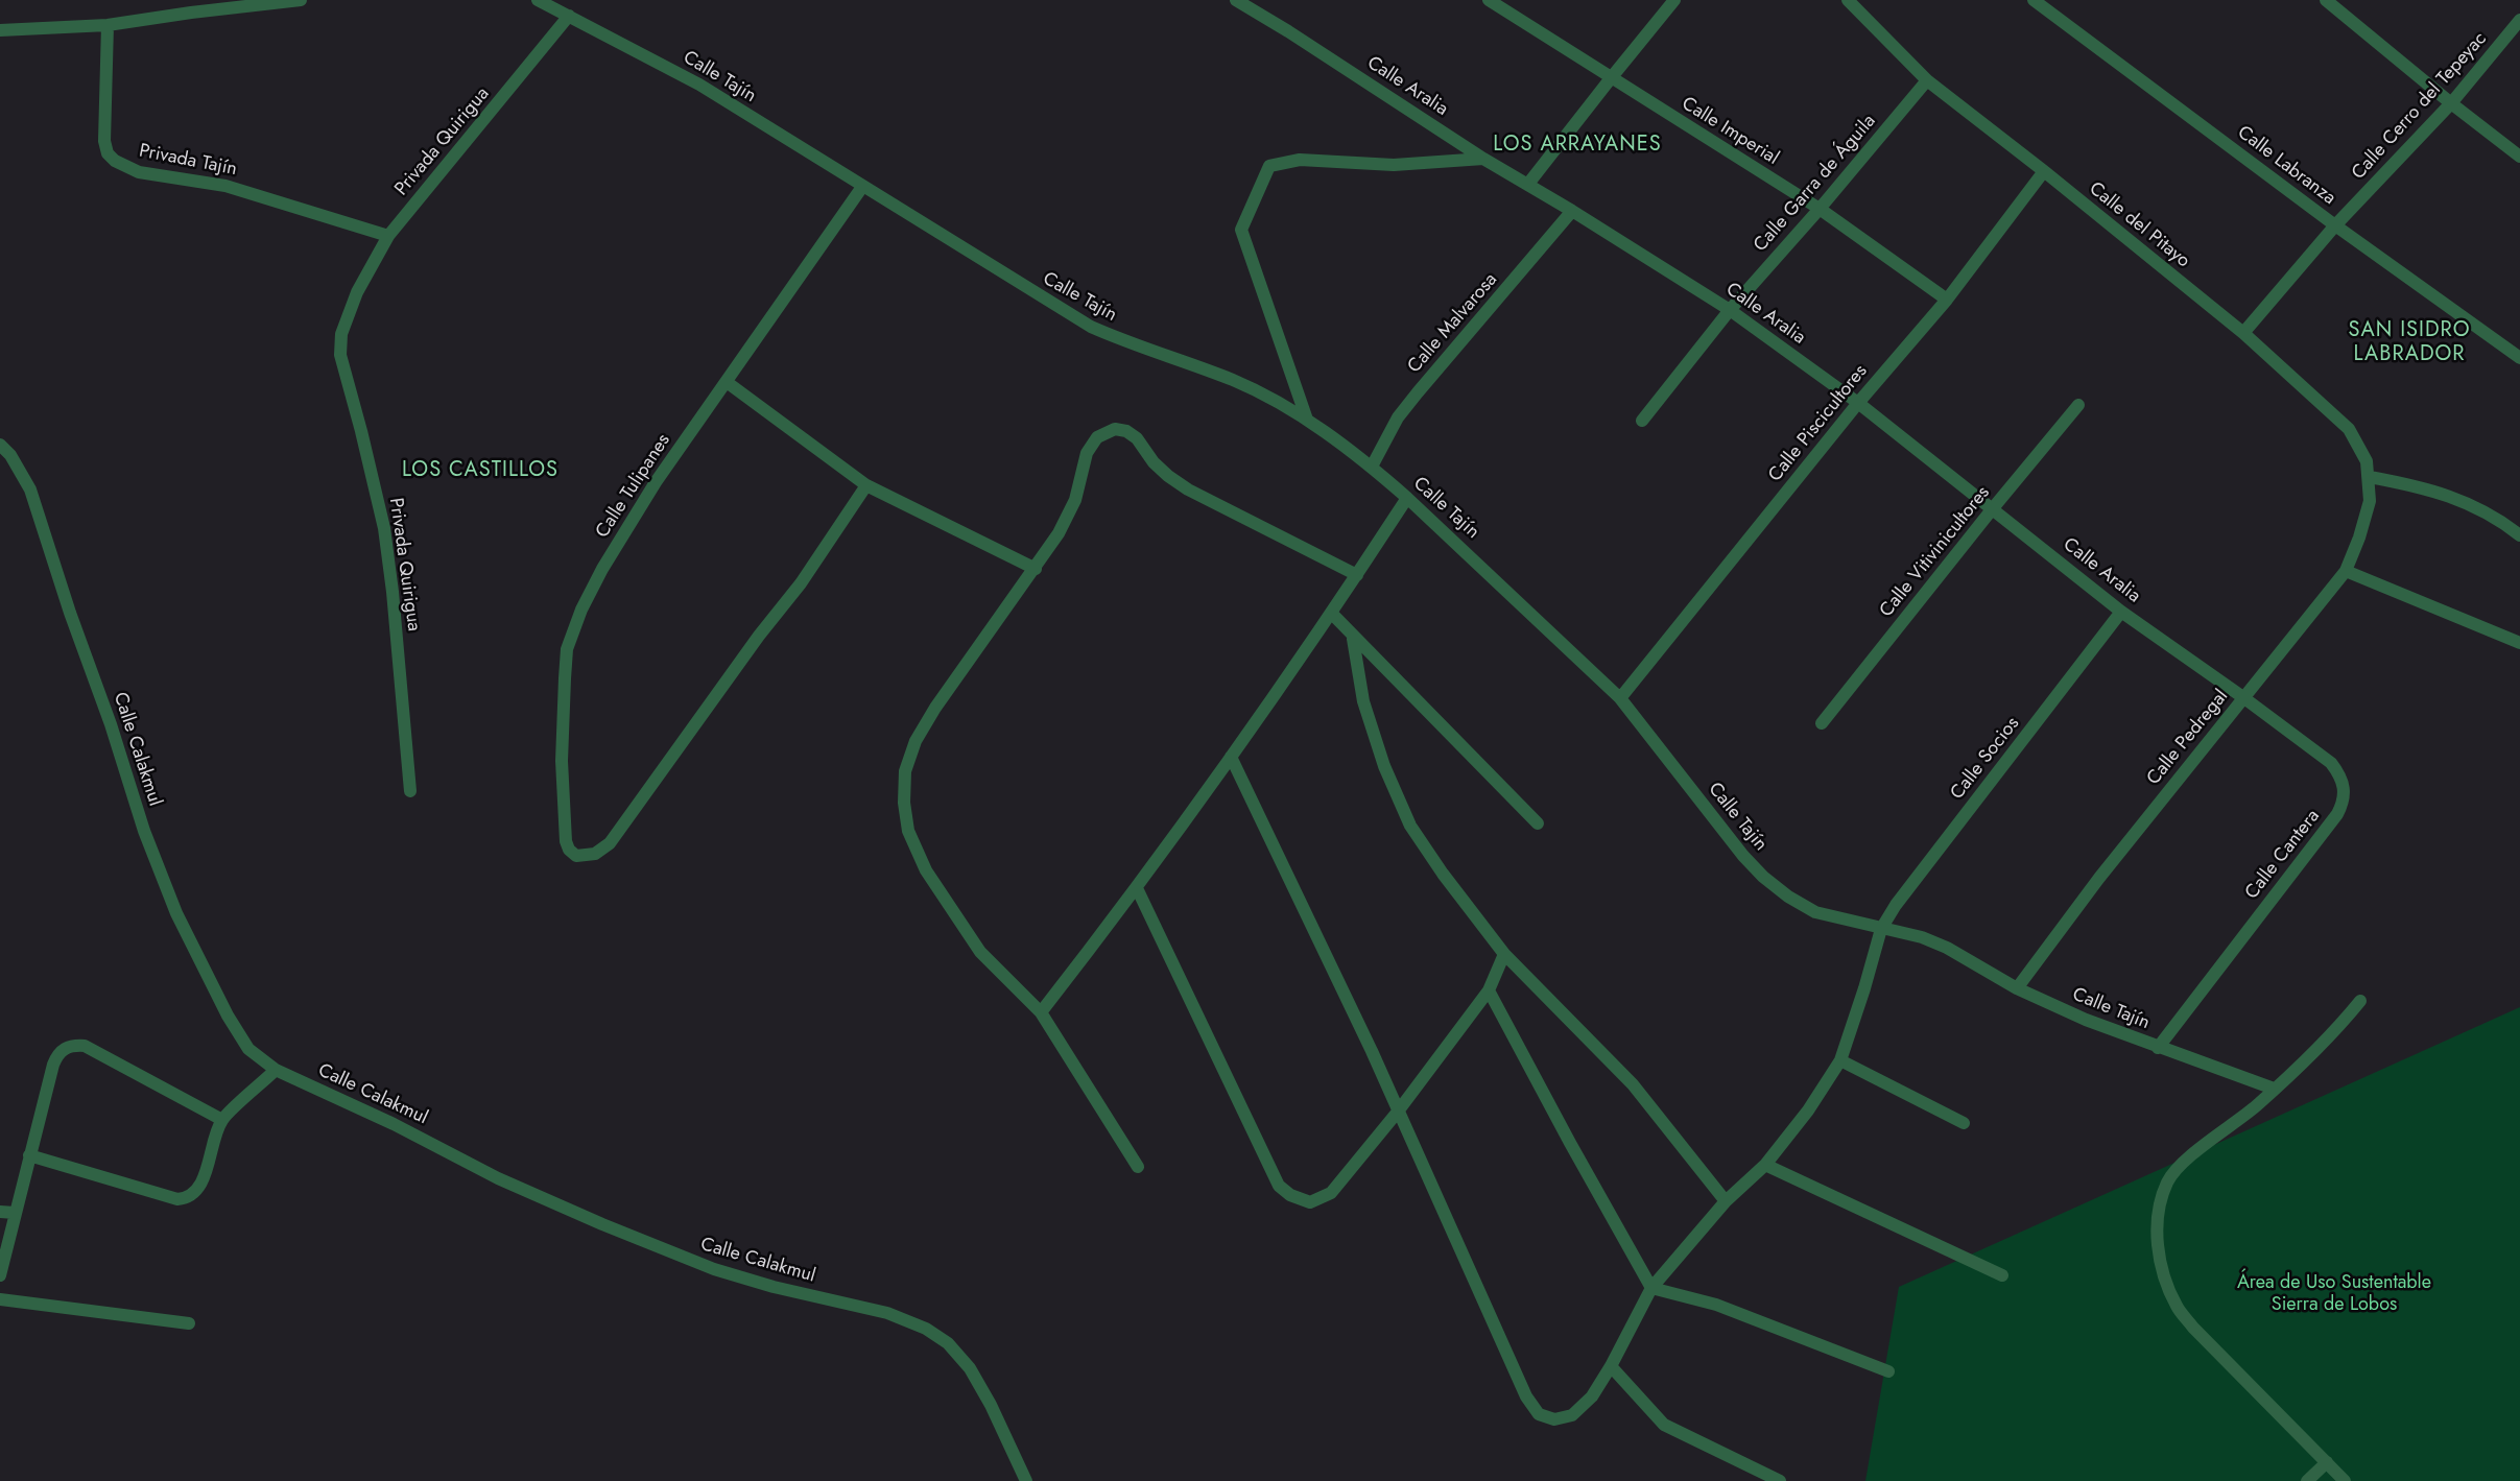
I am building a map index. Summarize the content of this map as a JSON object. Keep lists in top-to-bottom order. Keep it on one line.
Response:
{"streets":{"street":["Calle Tajín","Calle Aralia","Calle Cerro del Tepeyac","Calle Imperial","Privada Quirigua","Privada Tajín","Calle Labranza","Calle Garra de Águila","Calle del Pitayo","Calle Malvarosa","Calle Piscicultores","Calle Tulipanes","Calle Vitivinicultores","Calle Pedregal","Calle Calakmul","Calle Socios","Calle Cantera"]},"crossings":[["Calle Tajín","Privada Quirigua"],["Calle Tajín","Calle Malvarosa"],["Calle Tajín","Calle Piscicultores"],["Calle Tajín","Calle Tulipanes"],["Calle Tajín","Calle Pedregal"],["Calle Tajín","Calle Socios"],["Calle Tajín","Calle Cantera"],["Calle Aralia","Calle Garra de Águila"],["Calle Aralia","Calle Malvarosa"],["Calle Aralia","Calle Piscicultores"],["Calle Aralia","Calle Vitivinicultores"],["Calle Aralia","Calle Pedregal"],["Calle Aralia","Calle Socios"],["Calle Aralia","Calle Cantera"],["Calle Cerro del Tepeyac","Calle Labranza"],["Calle Cerro del Tepeyac","Calle del Pitayo"],["Calle Imperial","Calle Garra de Águila"],["Calle Imperial","Calle Piscicultores"],["Privada Quirigua","Privada Tajín"],["Calle Garra de Águila","Calle del Pitayo"],["Calle del Pitayo","Calle Piscicultores"],["Calle del Pitayo","Calle Pedregal"],["Calle Pedregal","Calle Cantera"]],"districts":["LOS ARRAYANES","SAN ISIDRO LABRADOR","LOS CASTILLOS"],"parks":["Área de Uso Sustentable Sierra de Lobos"]}
